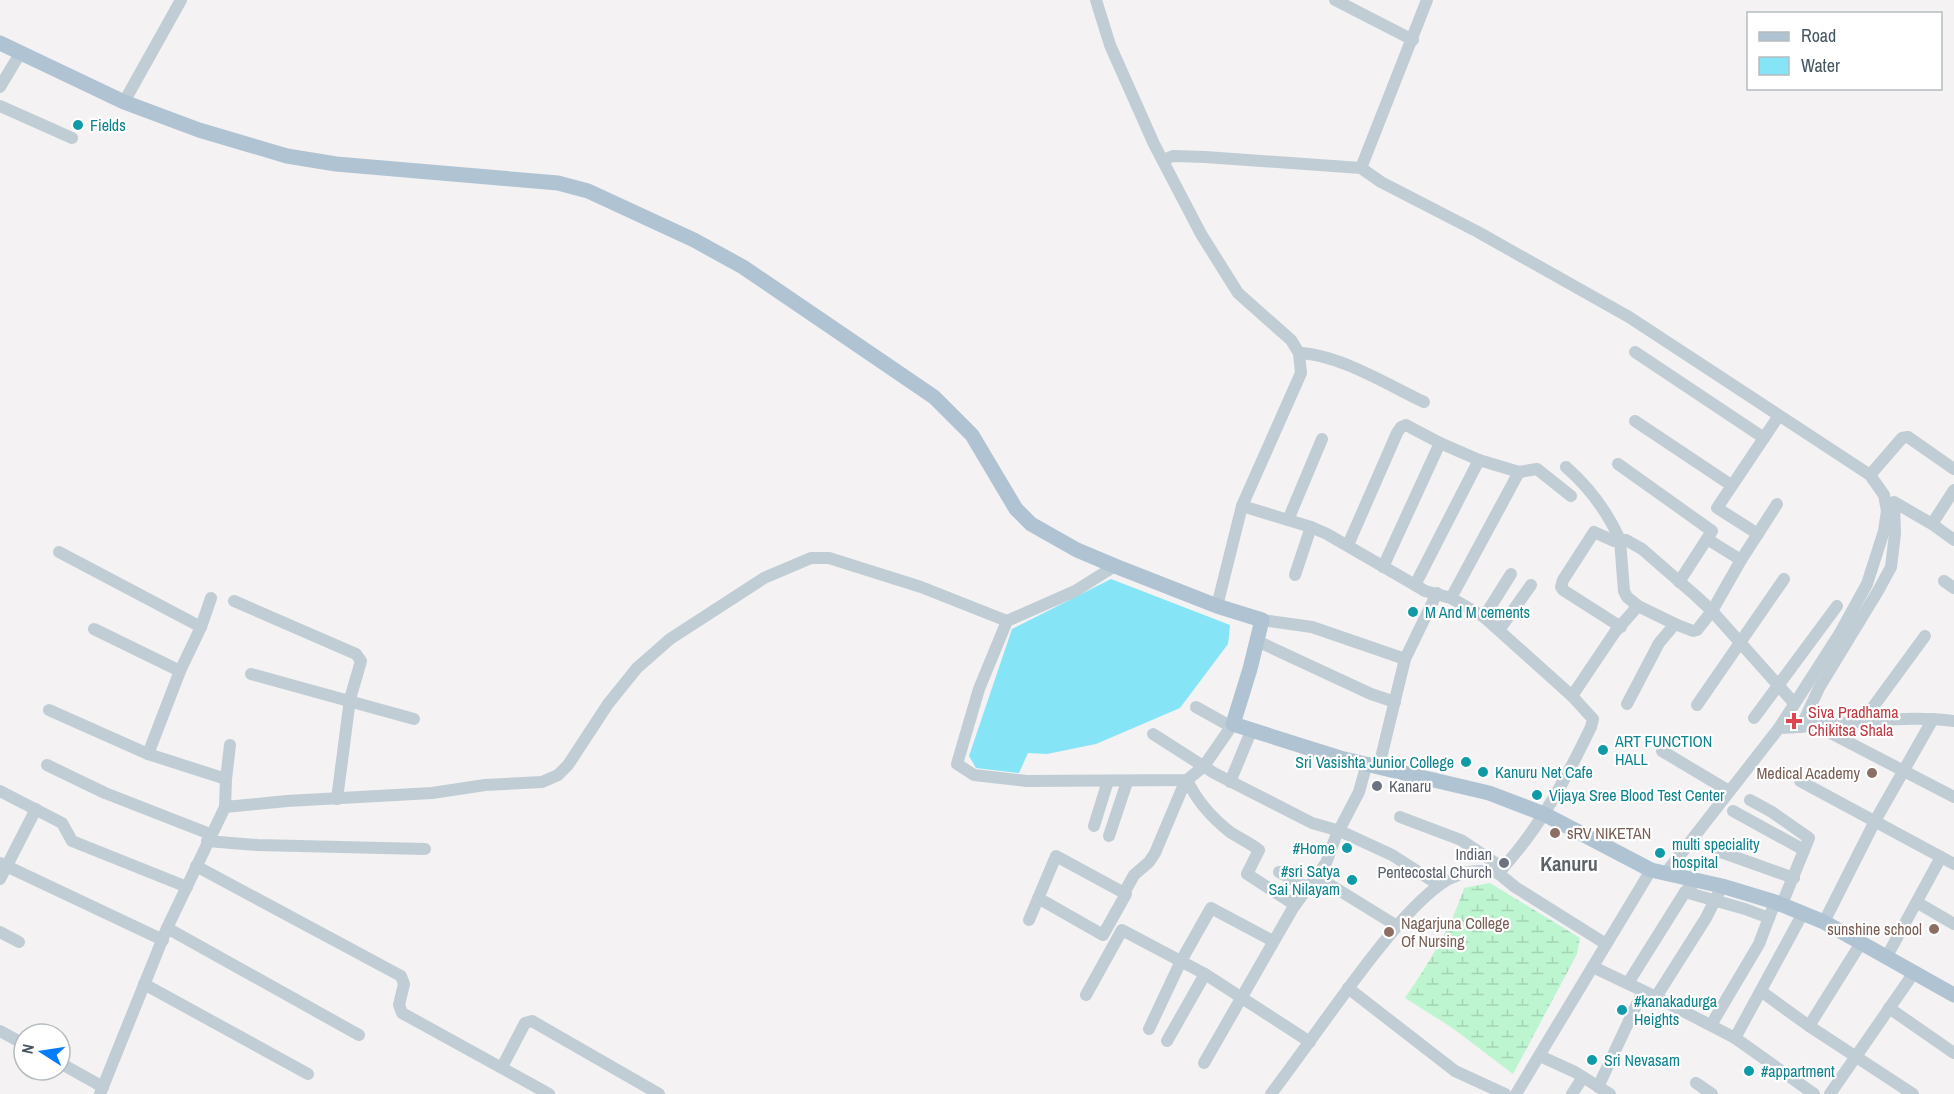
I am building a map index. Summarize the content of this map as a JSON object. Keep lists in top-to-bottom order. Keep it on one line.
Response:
{"districts":["Kanuru"],"places":{"other":["Fields","M And M cements","ART FUNCTION HALL","Sri Vasishta Junior College","Kanuru Net Cafe","Medical Academy","Kanaru","Vijaya Sree Blood Test Center","sRV NIKETAN","#Home","multi speciality hospital","Indian Pentecostal Church","#sri Satya Sai Nilayam","sunshine school","Nagarjuna College Of Nursing","#kanakadurga Heights","Sri Nevasam","#appartment"],"health":["Siva Pradhama Chikitsa Shala"]},"legend":["Road","Water"],"north":"left"}
